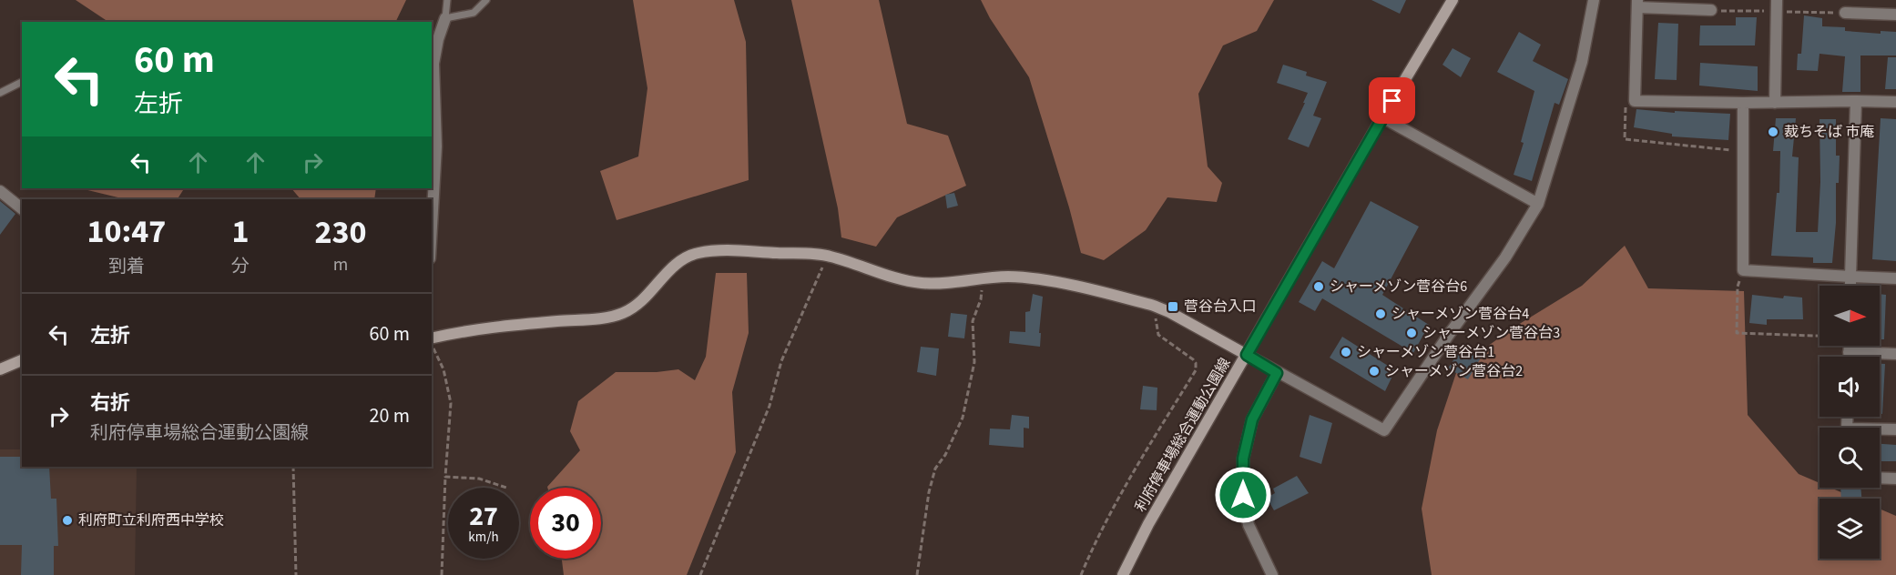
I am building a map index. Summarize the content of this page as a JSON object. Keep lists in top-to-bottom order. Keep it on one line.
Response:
{"streets":{"street":["利府停車場総合運動公園線"]},"places":{"other":["裁ちそば 市庵","シャーメゾン菅谷台6","シャーメゾン菅谷台4","シャーメゾン菅谷台3","シャーメゾン菅谷台1","シャーメゾン菅谷台2","利府町立利府西中学校"],"transit":["菅谷台入口"]},"north":"right","page":{"turn":["60 m","左折"],"eta":["10:47","到着","1","分","230","m"],"list":[{"name":"左折","value":"60 m"},{"name":"右折","note":"利府停車場総合運動公園線","value":"20 m"}],"speed":"27 km/h","limit":"30"}}
